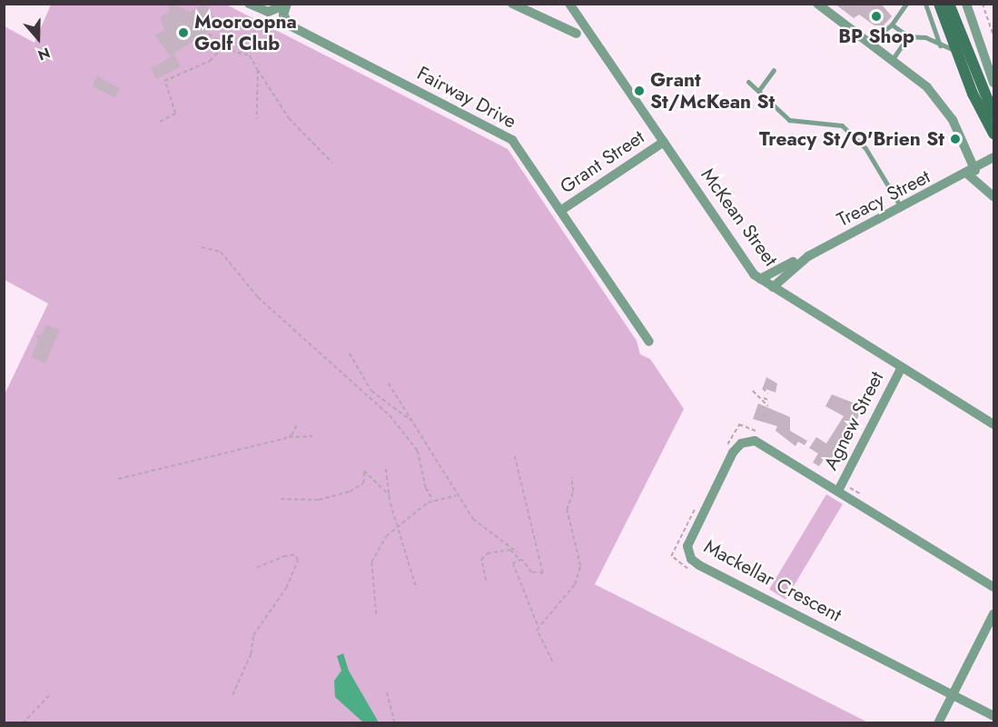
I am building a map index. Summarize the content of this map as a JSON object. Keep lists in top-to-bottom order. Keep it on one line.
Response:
{"streets":{"street":["Fairway Drive","Grant Street","Treacy Street","McKean Street","Agnew Street","Mackellar Crescent"]},"crossings":[["Fairway Drive","Grant Street"],["Grant Street","McKean Street"],["Treacy Street","McKean Street"],["McKean Street","Agnew Street"],["Agnew Street","Mackellar Crescent"]],"places":["BP Shop","Mooroopna Golf Club","Grant St/McKean St","Treacy St/O'Brien St"],"north":"bottom"}
